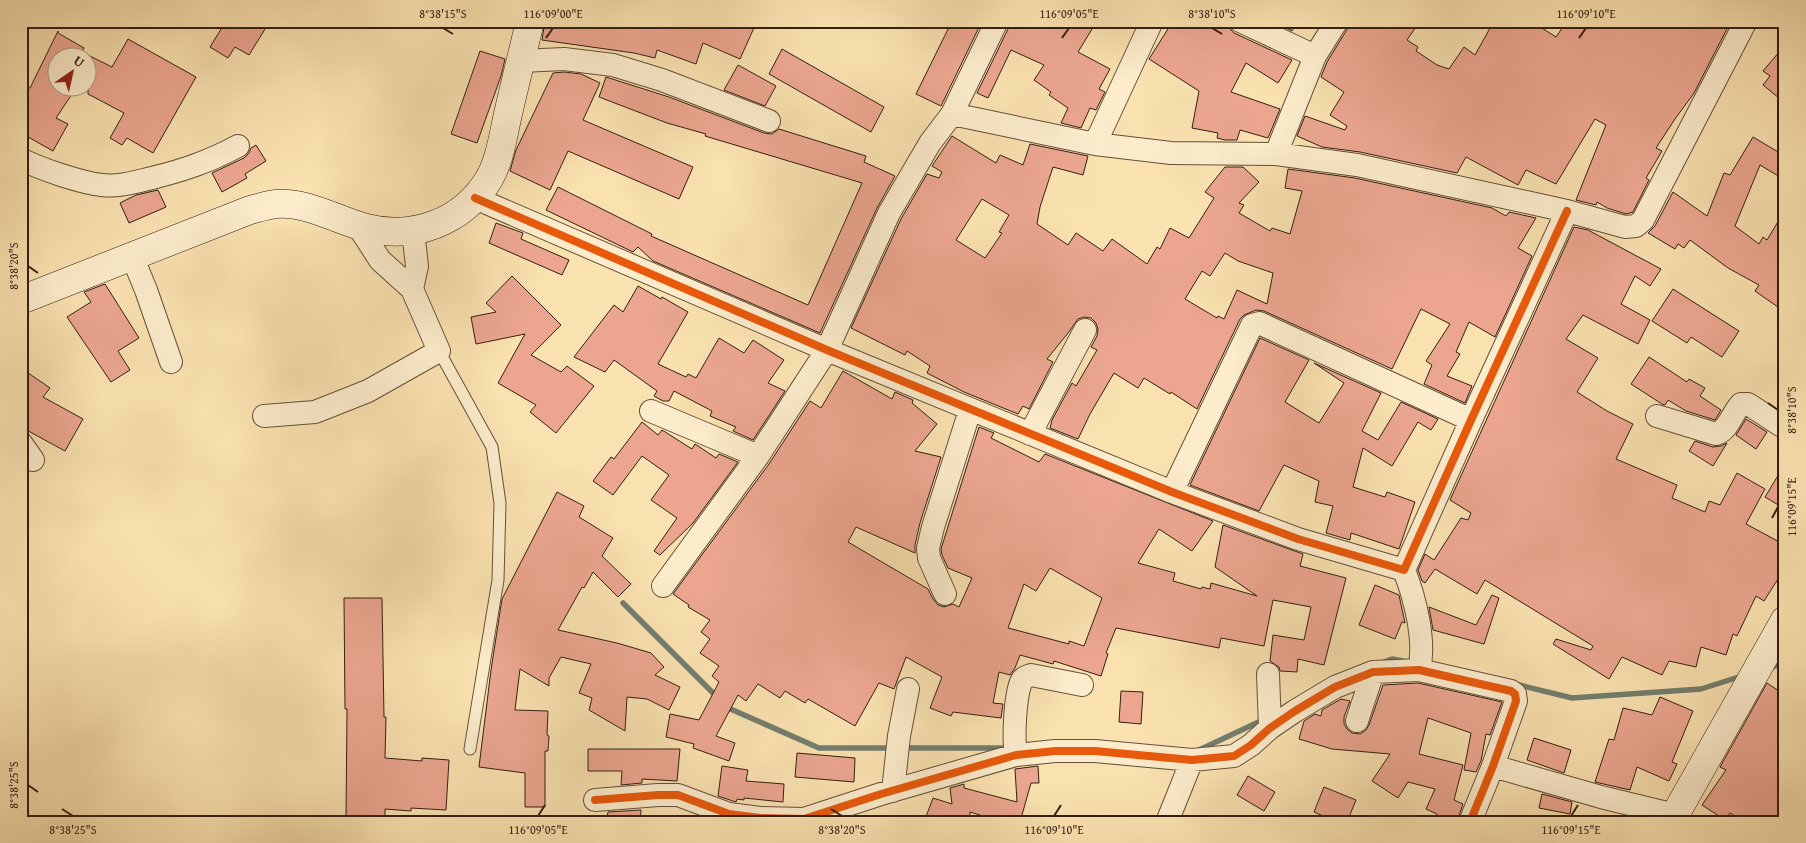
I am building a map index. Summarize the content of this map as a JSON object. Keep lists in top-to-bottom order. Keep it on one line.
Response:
{"north":"top right","coordinates":["8°38'15\"S","116°09'00\"E","116°09'05\"E","8°38'10\"S","116°09'10\"E","8°38'20\"S","116°09'15\"E","8°38'25\"S"]}
